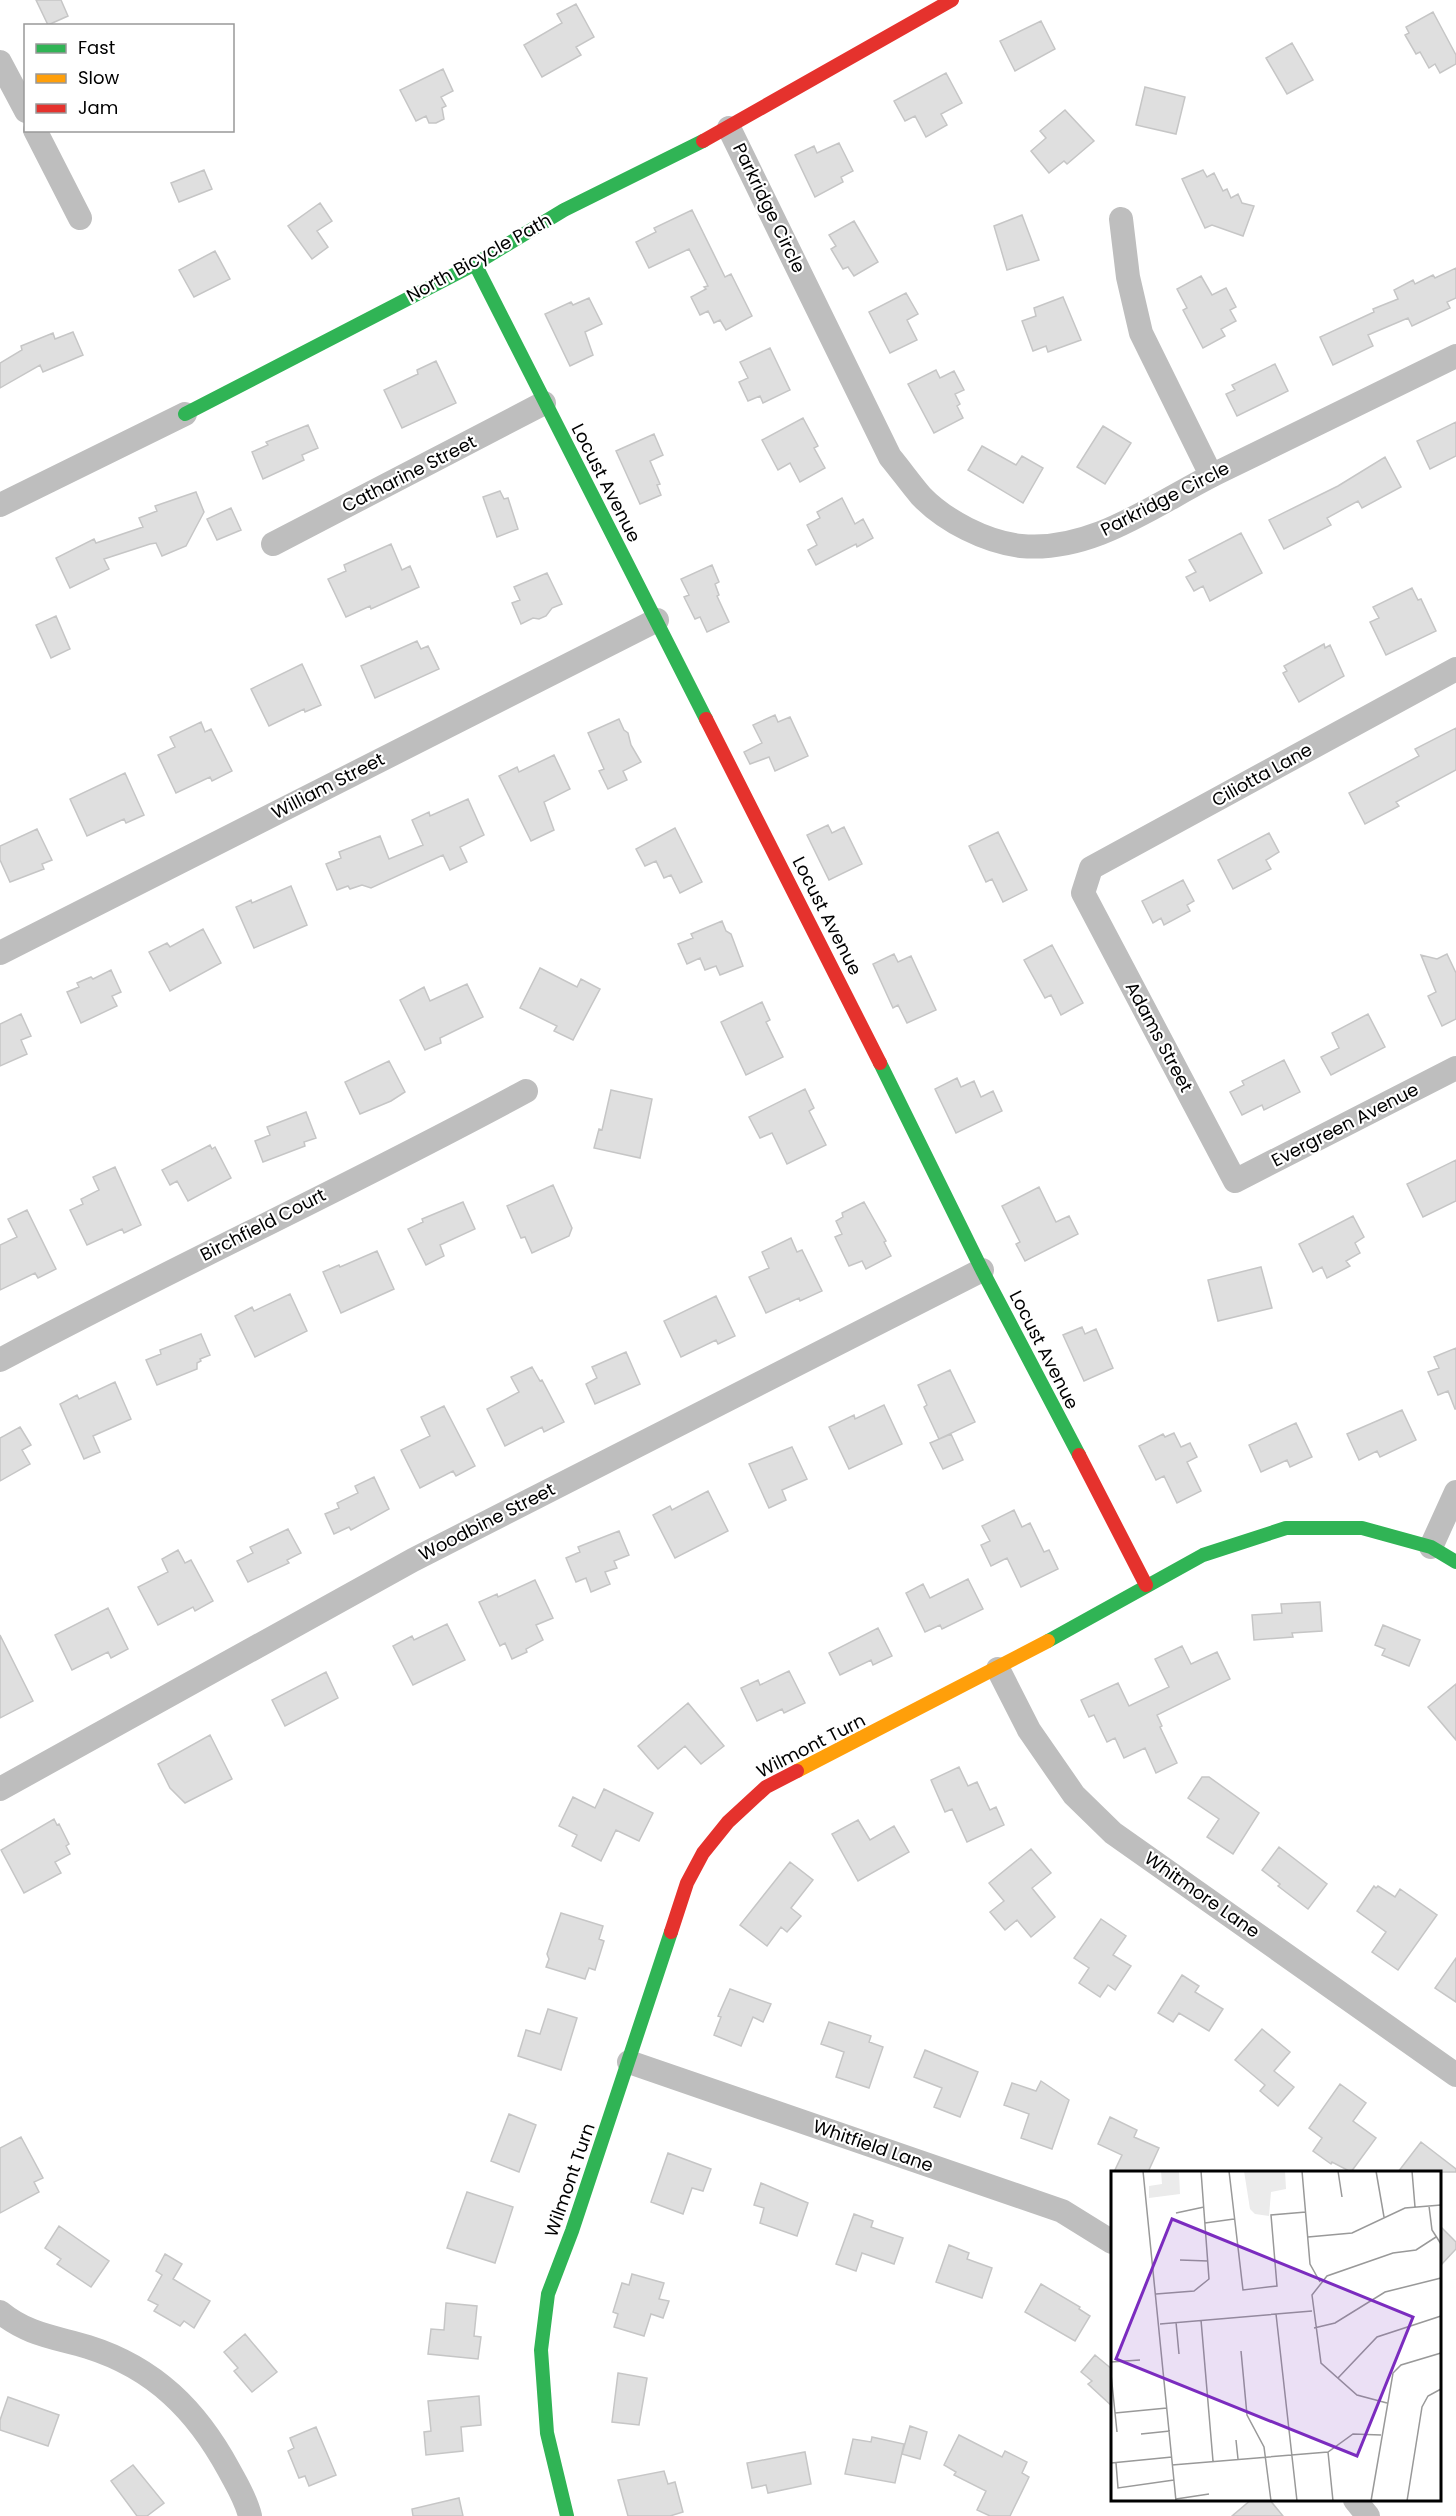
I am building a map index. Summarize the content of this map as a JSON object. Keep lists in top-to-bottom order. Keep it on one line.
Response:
{"streets":{"street":["Parkridge Circle","North Bicycle Path","Catharine Street","Locust Avenue","Ciliotta Lane","William Street","Adams Street","Evergreen Avenue","Birchfield Court","Woodbine Street","Wilmont Turn","Whitmore Lane","Whitfield Lane"]},"crossings":[["Parkridge Circle","North Bicycle Path"],["North Bicycle Path","Locust Avenue"],["Catharine Street","Locust Avenue"],["Locust Avenue","William Street"],["Locust Avenue","Woodbine Street"],["Locust Avenue","Wilmont Turn"],["Ciliotta Lane","Adams Street"],["Adams Street","Evergreen Avenue"],["Wilmont Turn","Whitmore Lane"],["Wilmont Turn","Whitfield Lane"]],"legend":["Fast","Slow","Jam"]}
